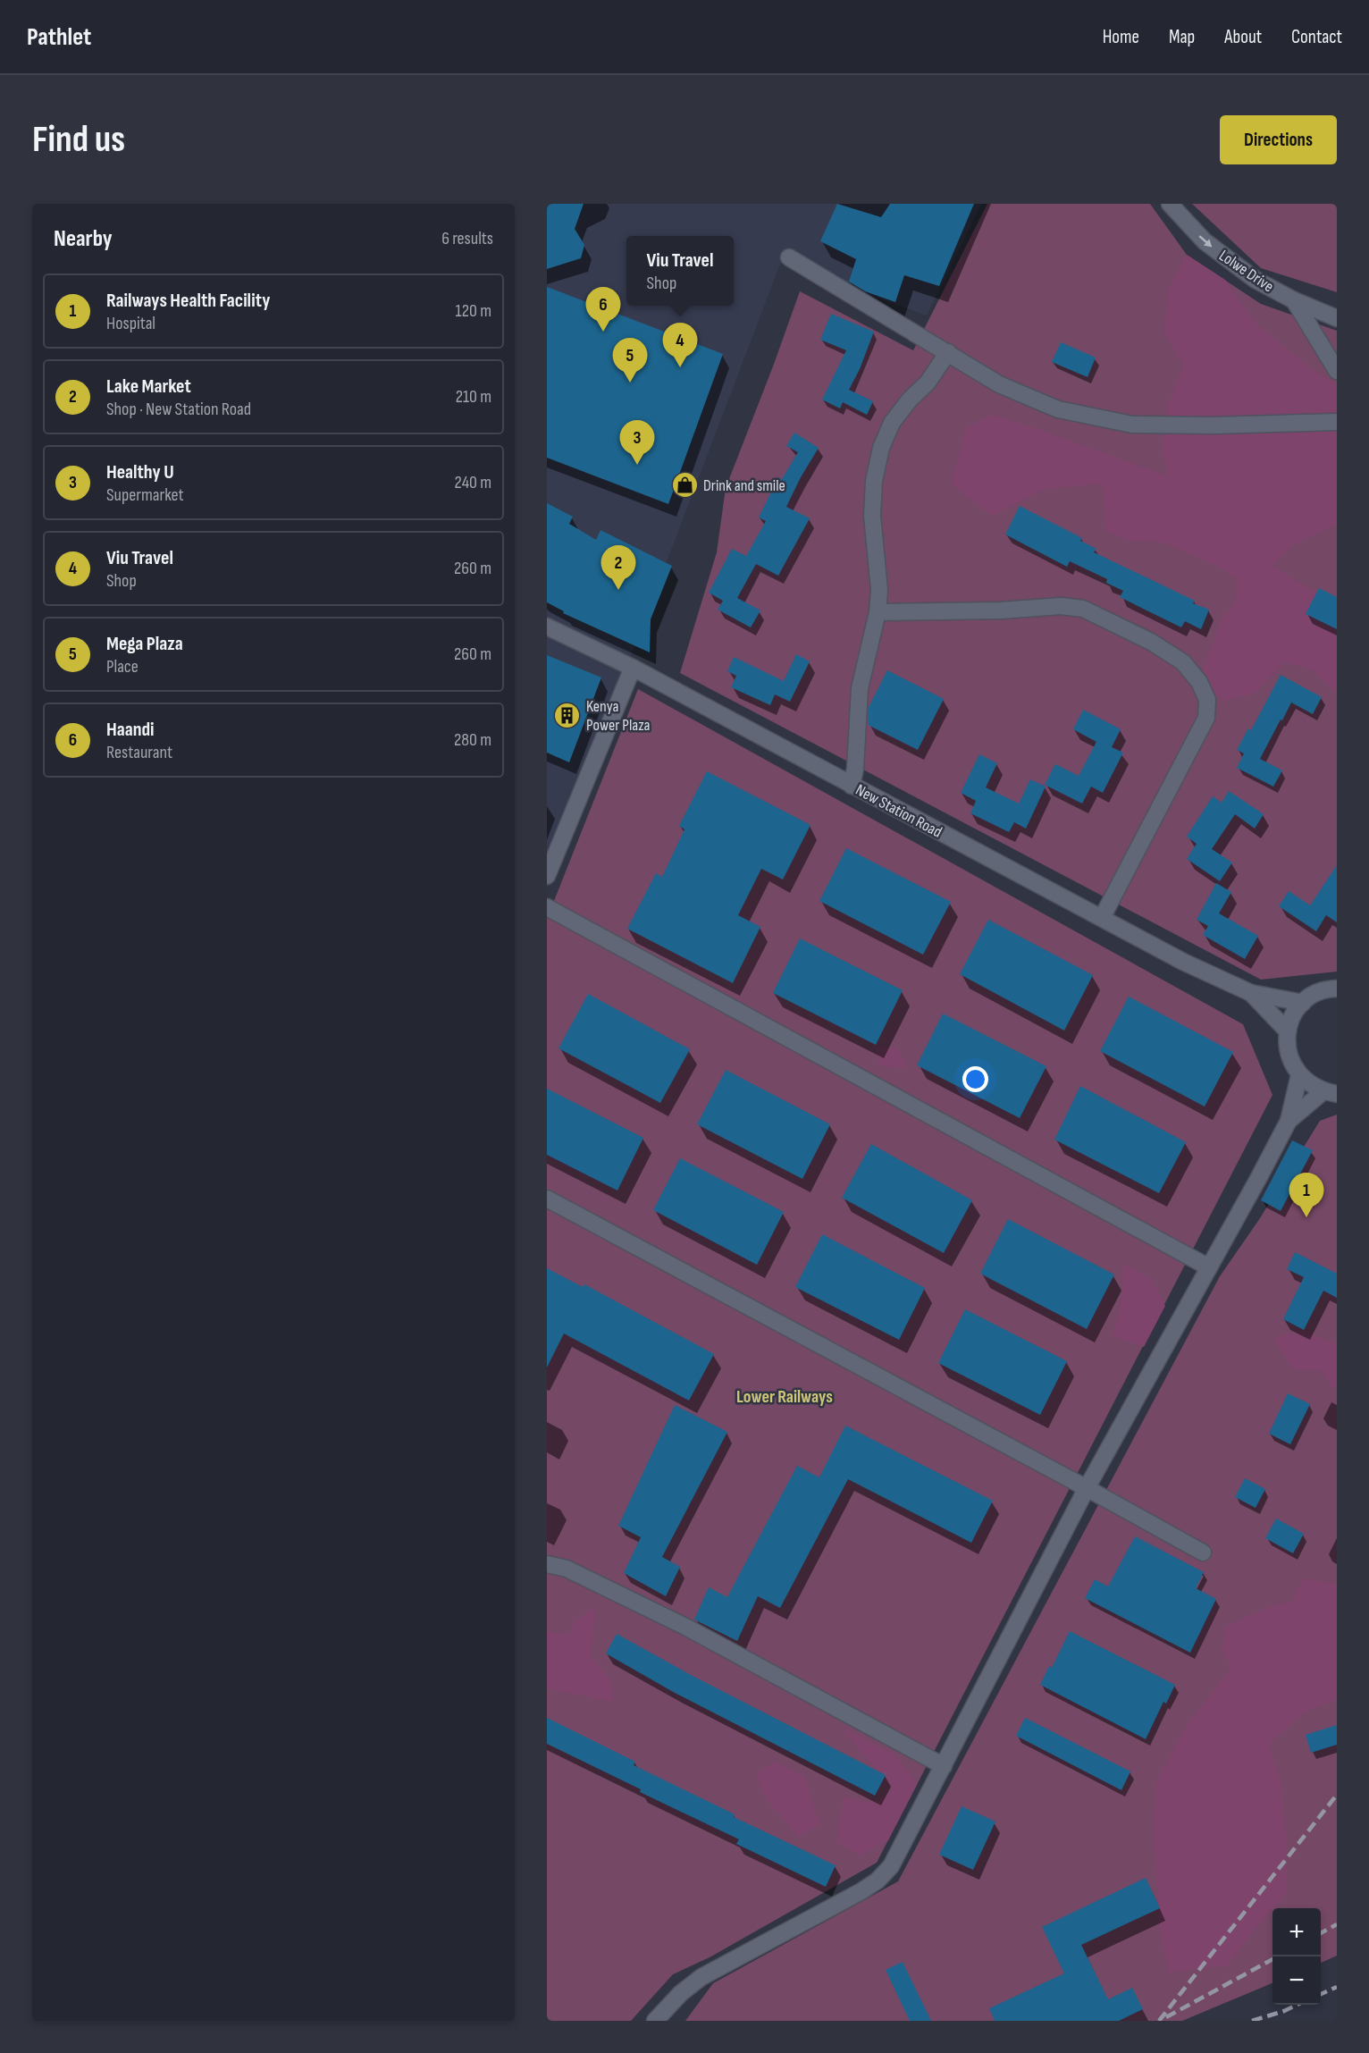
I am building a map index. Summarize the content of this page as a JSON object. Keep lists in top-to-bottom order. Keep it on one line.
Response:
{"streets":{"street":["Lolwe Drive","New Station Road"]},"one_way":["Lolwe Drive"],"districts":["Lower Railways"],"places":{"shop":["Drink and smile"],"building":["Kenya Power Plaza"]},"page":{"header":"Pathlet","nav":["Home","Map","About","Contact"],"buttons":"Directions","title":"Find us","heading":["Nearby","6 results"],"popup":["Viu Travel","Shop"],"list":[{"mark":"1","name":"Railways Health Facility","note":"Hospital","value":"120 m"},{"mark":"2","name":"Lake Market","note":"Shop · New Station Road","value":"210 m"},{"mark":"3","name":"Healthy U","note":"Supermarket","value":"240 m"},{"mark":"4","name":"Viu Travel","note":"Shop","value":"260 m"},{"mark":"5","name":"Mega Plaza","note":"Place","value":"260 m"},{"mark":"6","name":"Haandi","note":"Restaurant","value":"280 m"}],"pins":["6","4","5","3","2","1"],"map_buttons":["+","−"]}}
